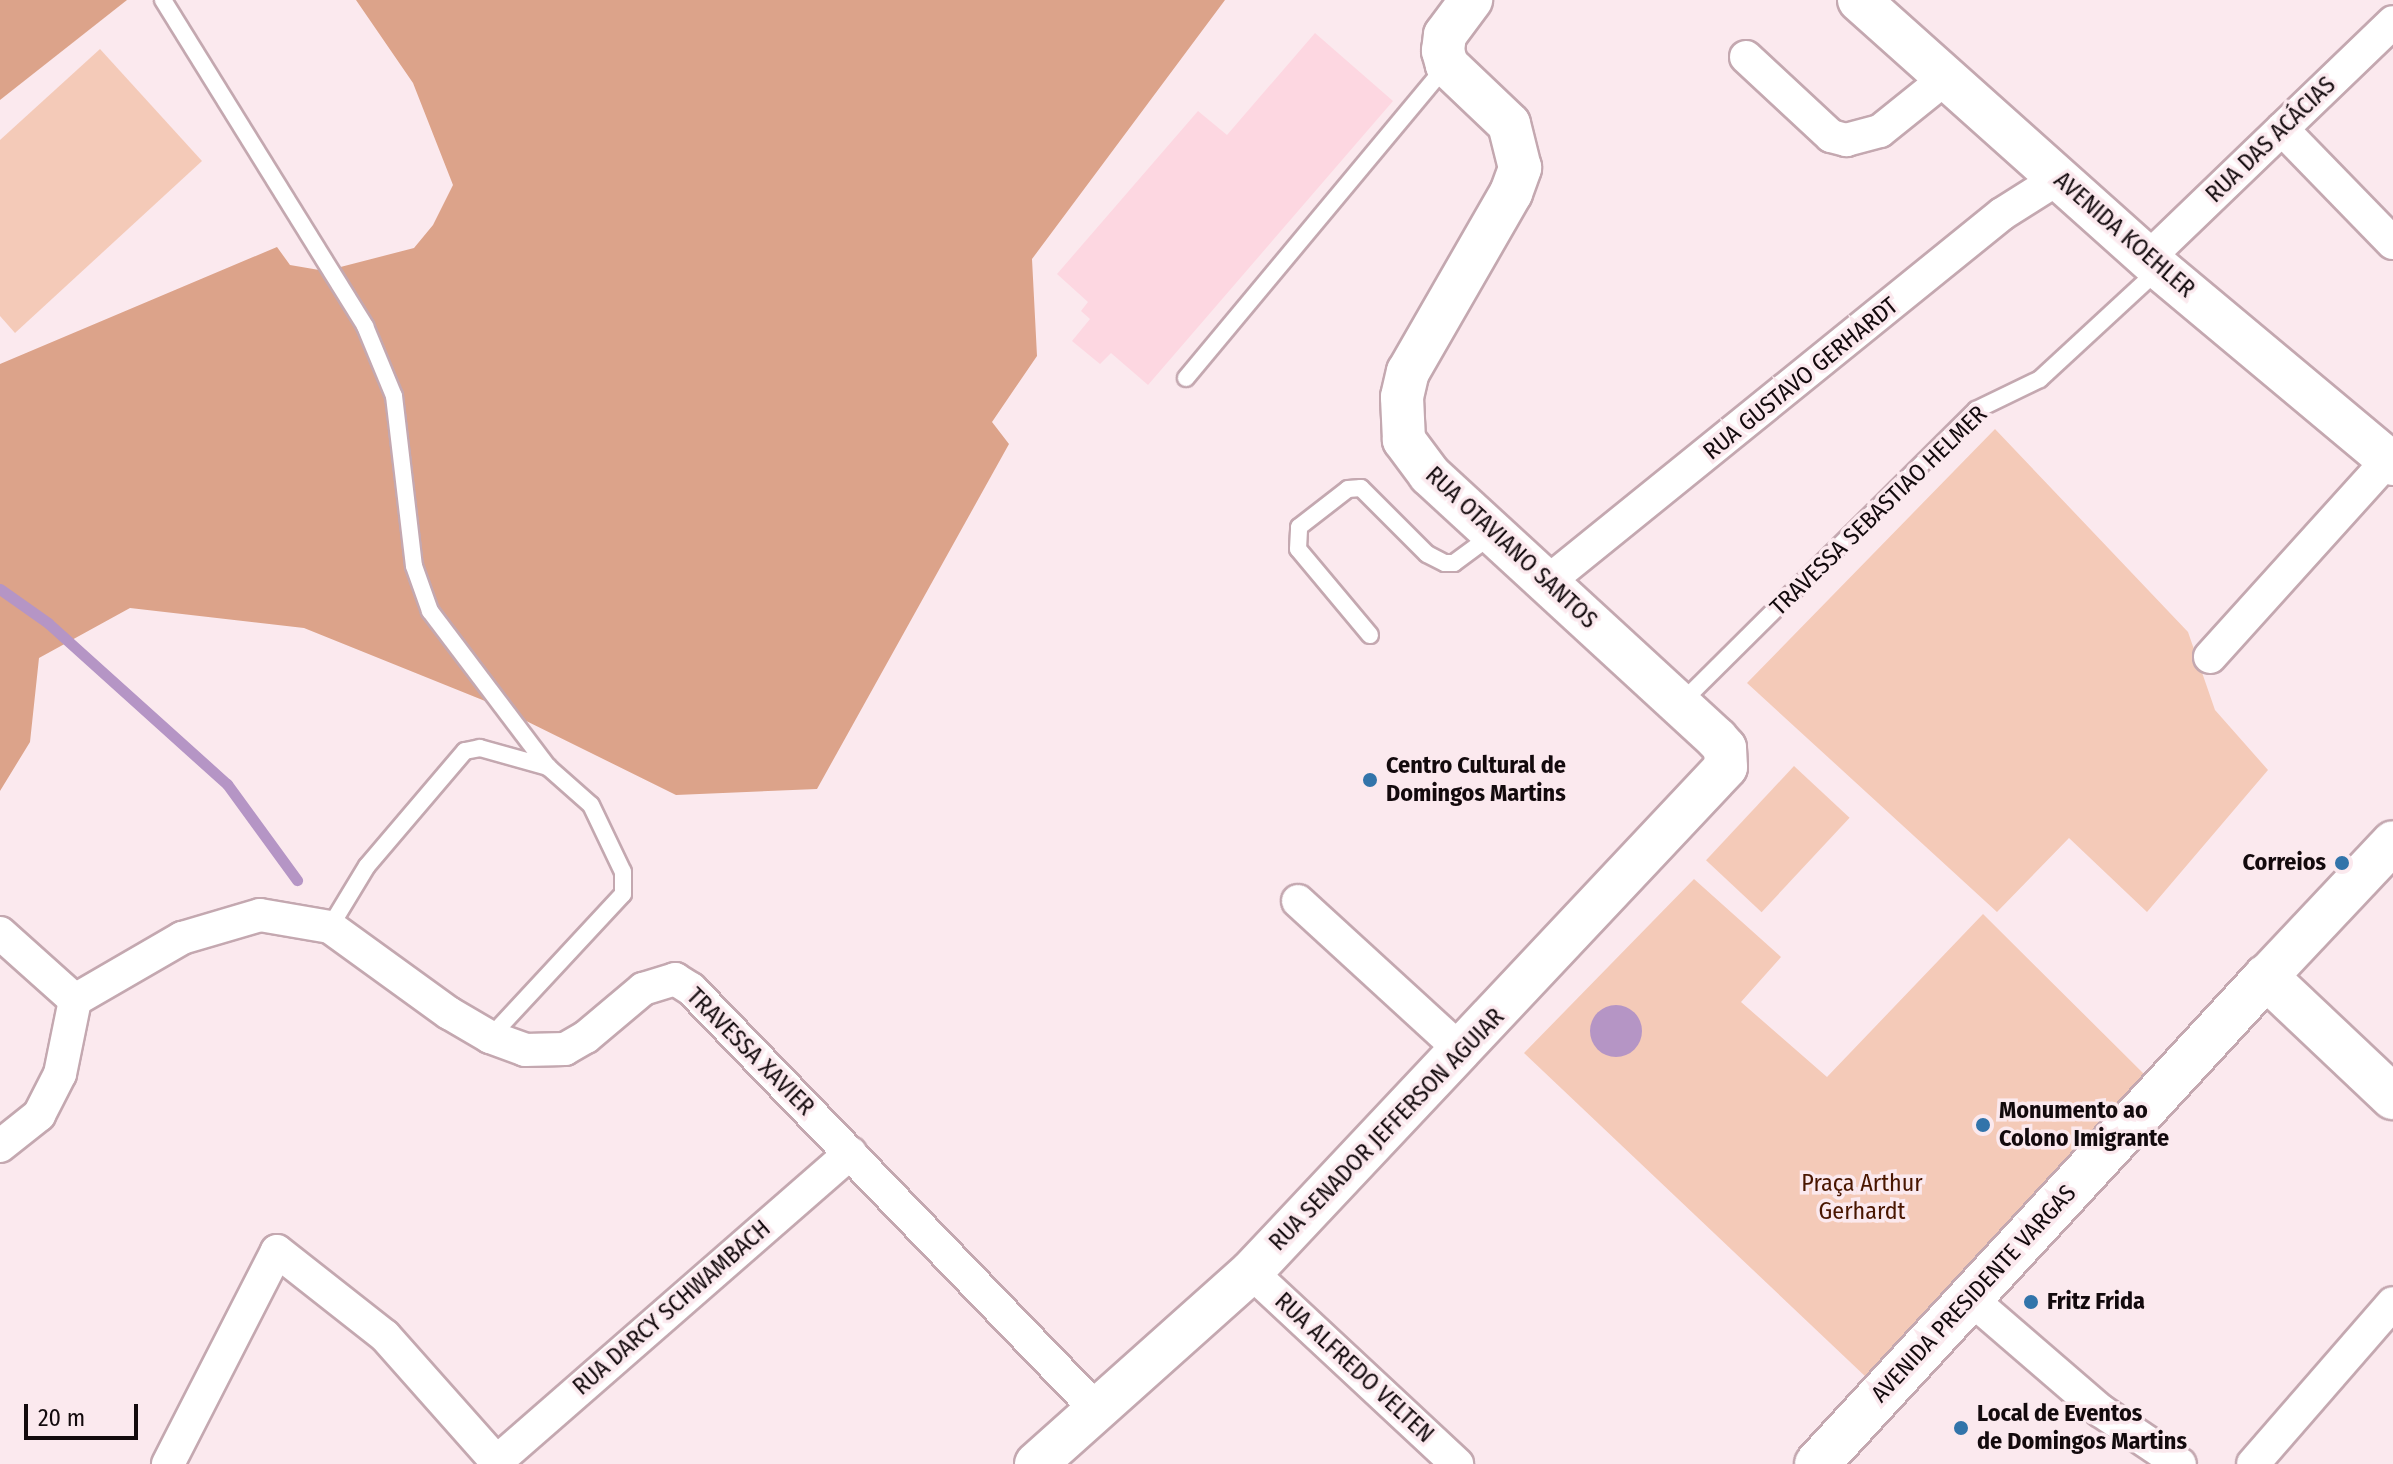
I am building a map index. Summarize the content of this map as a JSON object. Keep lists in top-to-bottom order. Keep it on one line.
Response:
{"streets":{"main road":["AVENIDA PRESIDENTE VARGAS"],"street":["RUA DAS ACÁCIAS","AVENIDA KOEHLER","RUA GUSTAVO GERHARDT","RUA OTAVIANO SANTOS","TRAVESSA XAVIER","RUA SENADOR JEFFERSON AGUIAR","RUA DARCY SCHWAMBACH","RUA ALFREDO VELTEN"],"lane":["TRAVESSA SEBASTIAO HELMER"]},"crossings":[["RUA DAS ACÁCIAS","AVENIDA KOEHLER"],["RUA DAS ACÁCIAS","TRAVESSA SEBASTIAO HELMER"],["AVENIDA KOEHLER","RUA GUSTAVO GERHARDT"],["AVENIDA KOEHLER","TRAVESSA SEBASTIAO HELMER"],["RUA GUSTAVO GERHARDT","RUA OTAVIANO SANTOS"],["TRAVESSA SEBASTIAO HELMER","RUA OTAVIANO SANTOS"],["RUA OTAVIANO SANTOS","RUA SENADOR JEFFERSON AGUIAR"],["TRAVESSA XAVIER","RUA SENADOR JEFFERSON AGUIAR"],["TRAVESSA XAVIER","RUA DARCY SCHWAMBACH"],["RUA SENADOR JEFFERSON AGUIAR","RUA ALFREDO VELTEN"]],"parks":["Praça Arthur Gerhardt"],"places":["Centro Cultural de Domingos Martins","Correios","Monumento ao Colono Imigrante","Fritz Frida","Local de Eventos de Domingos Martins"],"scale_bar":"20 m"}
